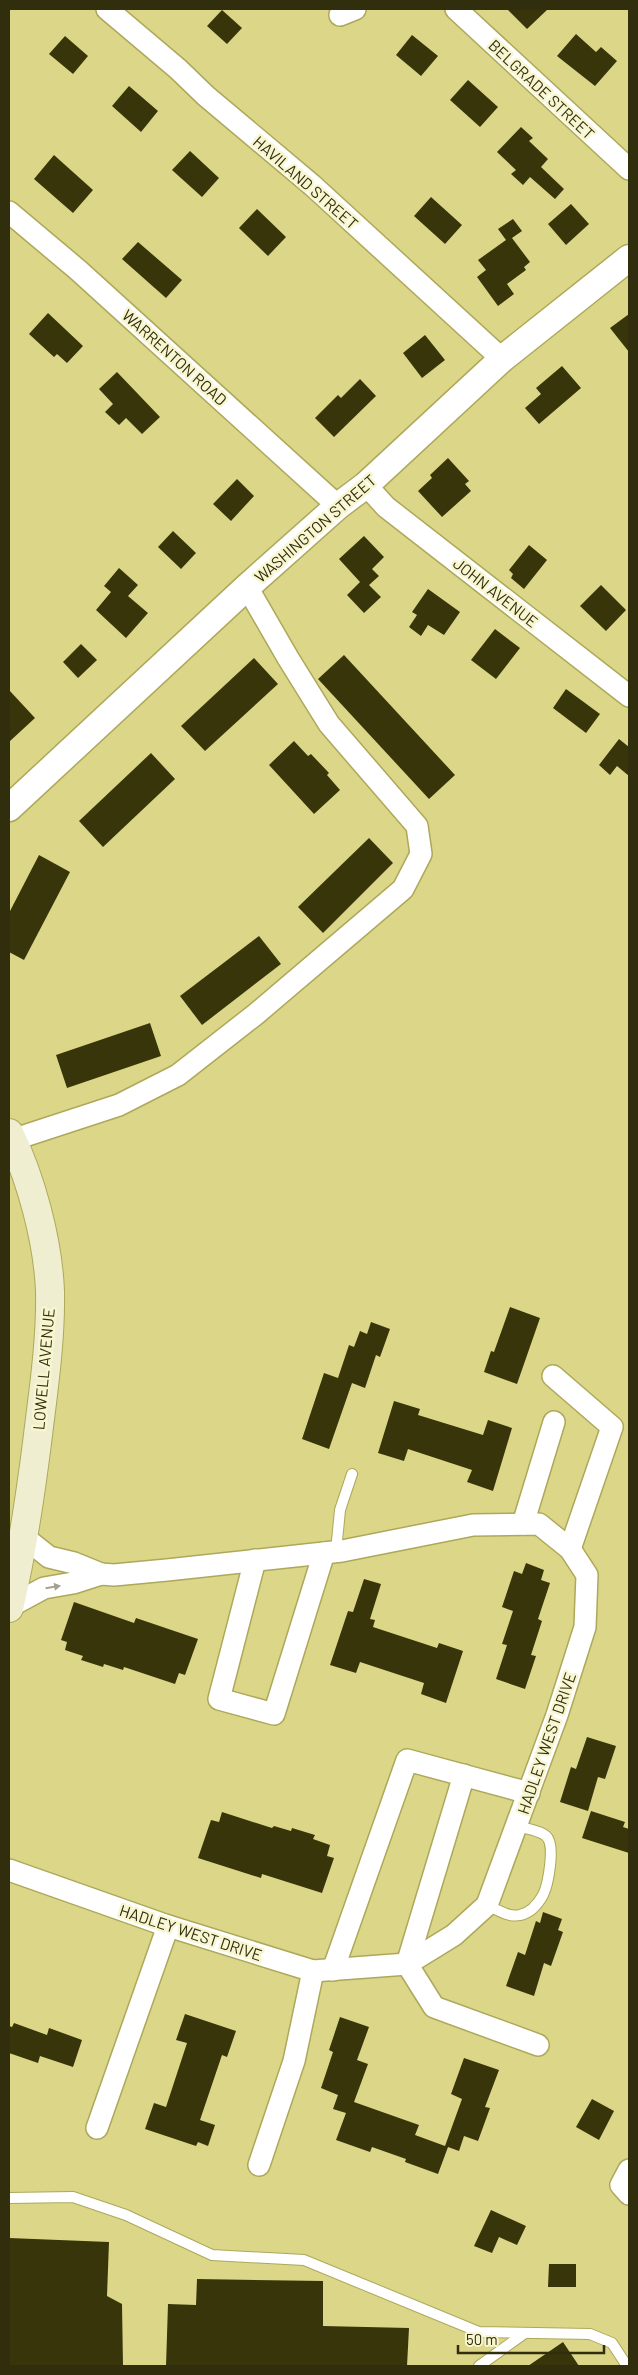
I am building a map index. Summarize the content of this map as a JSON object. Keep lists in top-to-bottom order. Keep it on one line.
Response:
{"streets":{"main road":["LOWELL AVENUE"],"street":["BELGRADE STREET","HAVILAND STREET","WARRENTON ROAD","WASHINGTON STREET","JOHN AVENUE","HADLEY WEST DRIVE"]},"crossings":[["HAVILAND STREET","WASHINGTON STREET"],["WARRENTON ROAD","WASHINGTON STREET"],["WASHINGTON STREET","JOHN AVENUE"],["LOWELL AVENUE","HADLEY WEST DRIVE"]],"scale_bar":"50 m"}
